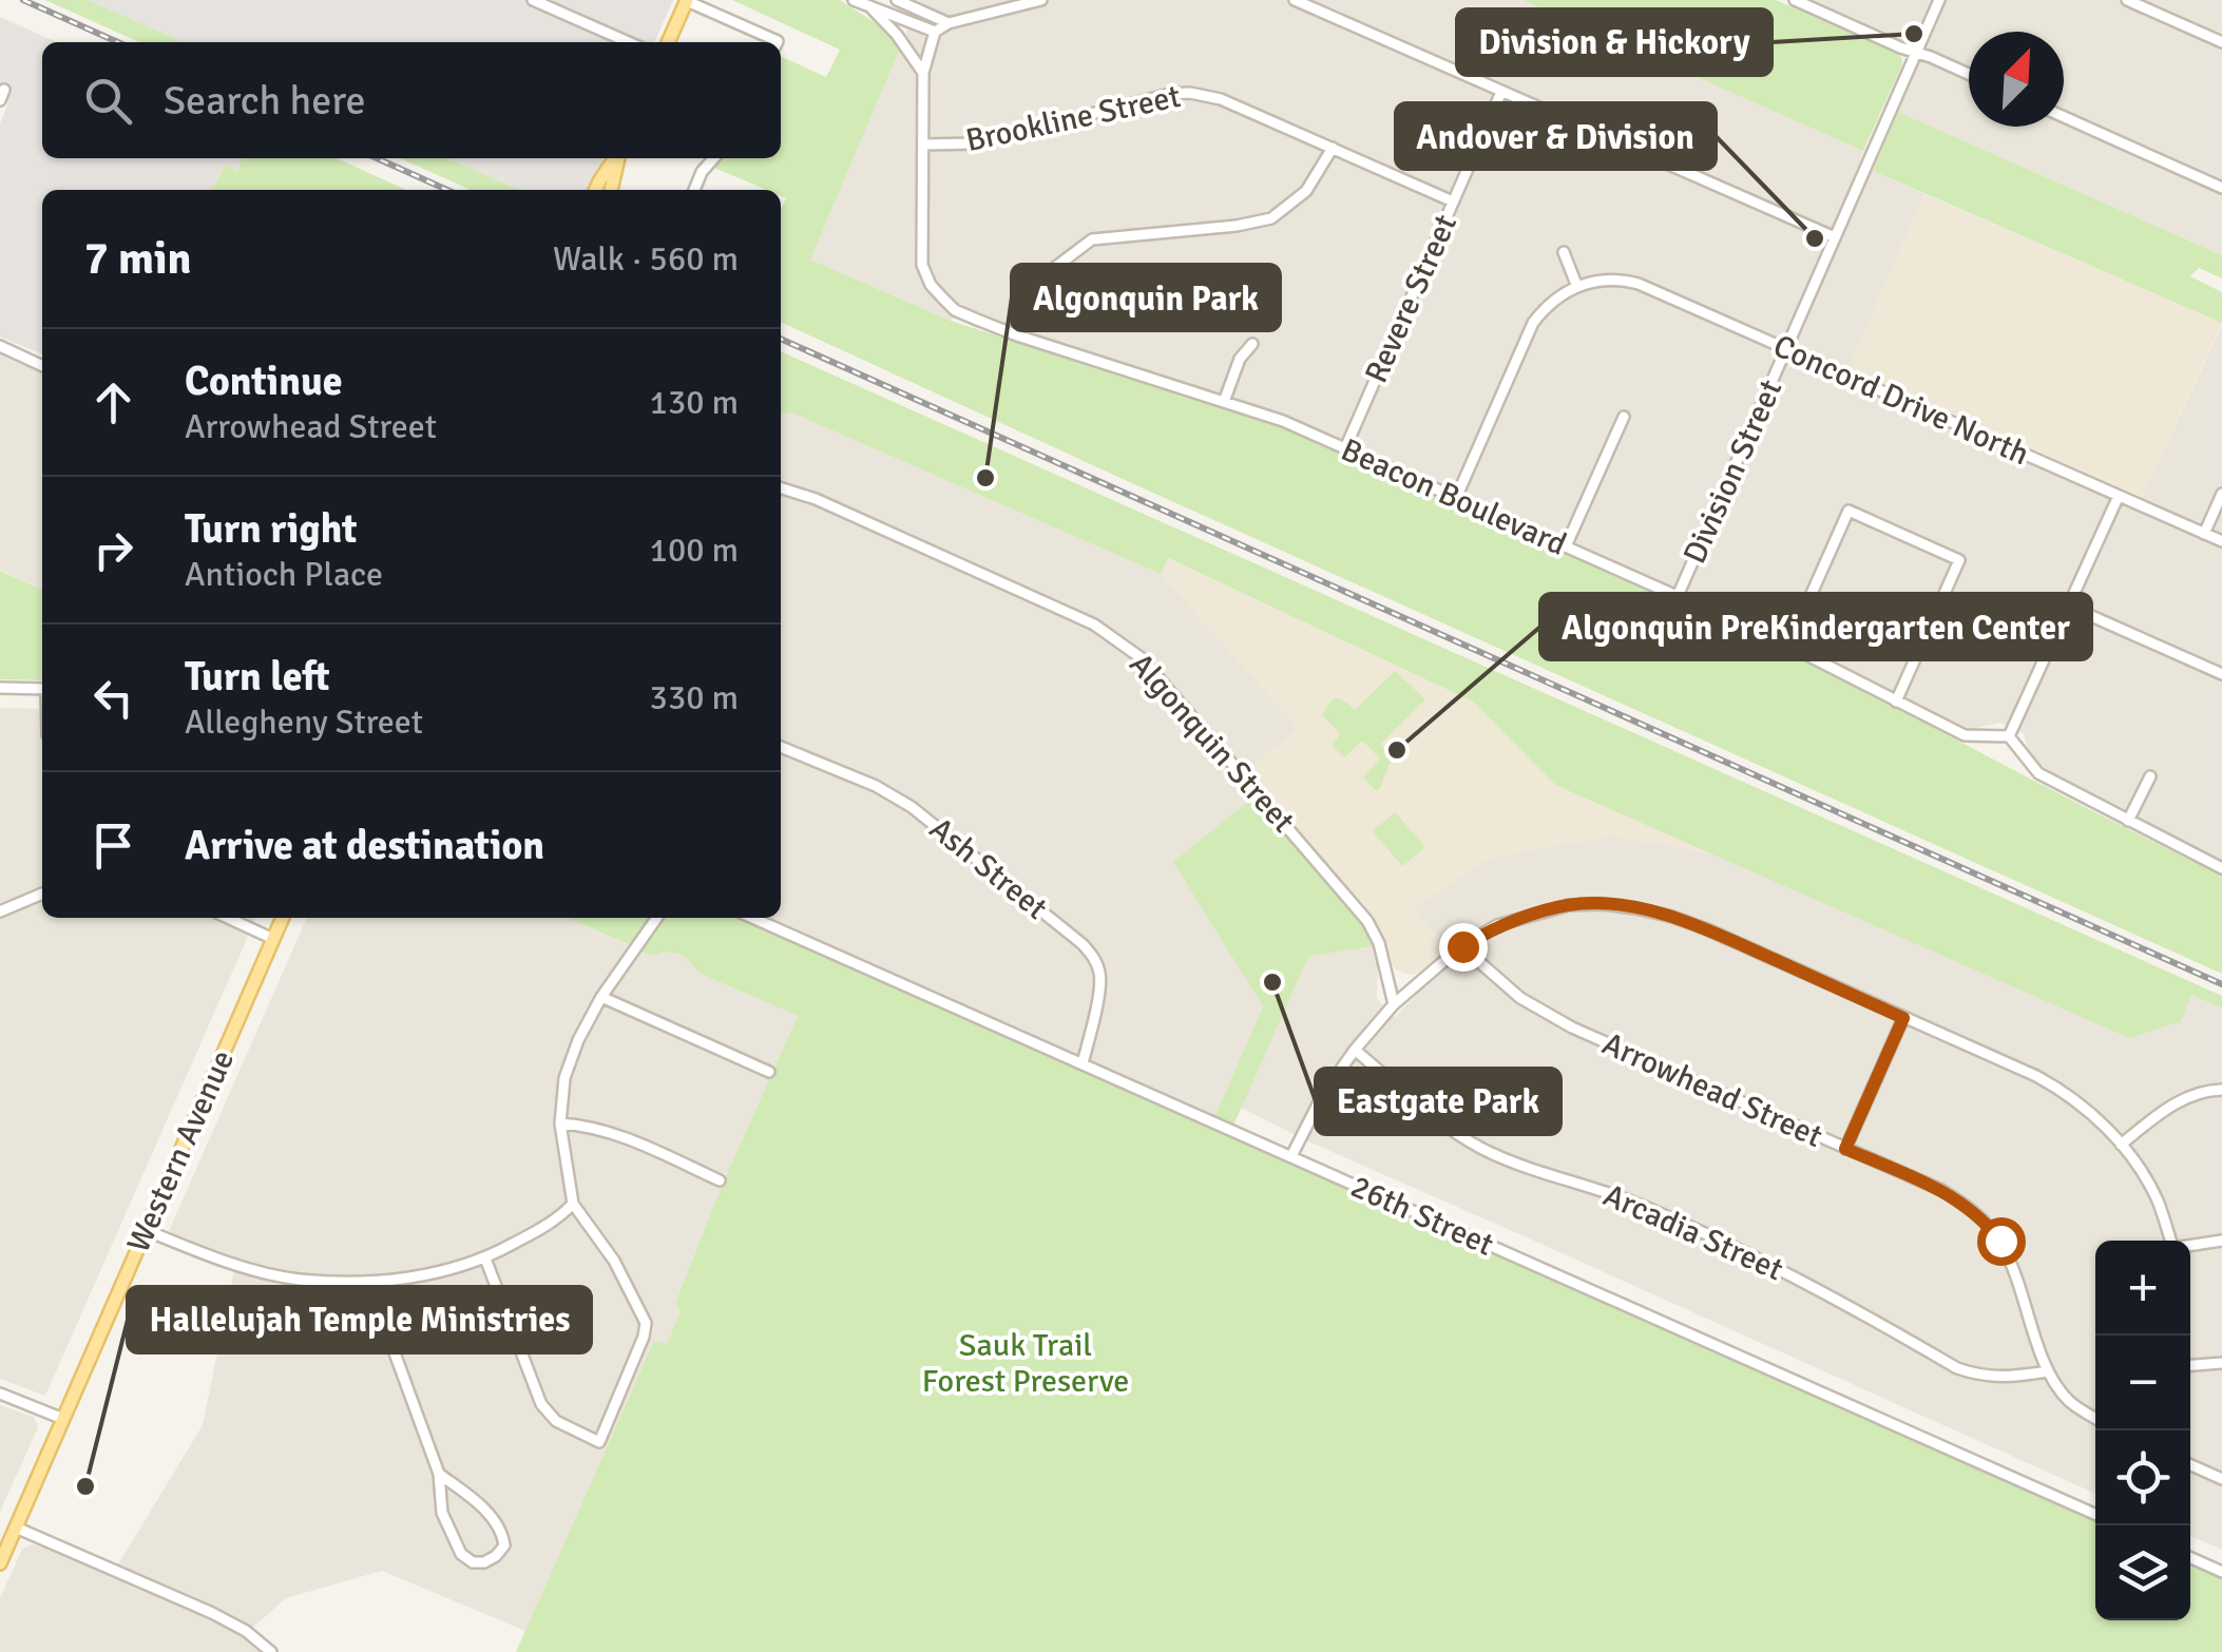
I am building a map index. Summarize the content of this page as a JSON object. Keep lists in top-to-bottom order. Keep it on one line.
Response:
{"streets":{"main road":["Western Avenue"],"street":["Brookline Street","Revere Street","Concord Drive North","Division Street","Beacon Boulevard","Algonquin Street","Ash Street","Arrowhead Street","26th Street","Arcadia Street"]},"crossings":[["Brookline Street","Revere Street"],["Brookline Street","Beacon Boulevard"],["Revere Street","Beacon Boulevard"],["Concord Drive North","Division Street"],["Division Street","Beacon Boulevard"],["Ash Street","26th Street"],["Arrowhead Street","Arcadia Street"]],"parks":["Sauk Trail Forest Preserve"],"places":["Division & Hickory","Andover & Division","Algonquin Park","Algonquin PreKindergarten Center","Eastgate Park","Hallelujah Temple Ministries"],"north":"top right","page":{"search":"Search here","heading":["7 min","Walk · 560 m"],"list":[["Continue","Arrowhead Street","130 m"],["Turn right","Antioch Place","100 m"],["Turn left","Allegheny Street","330 m"],"Arrive at destination"],"map_buttons":["+","−"]}}
